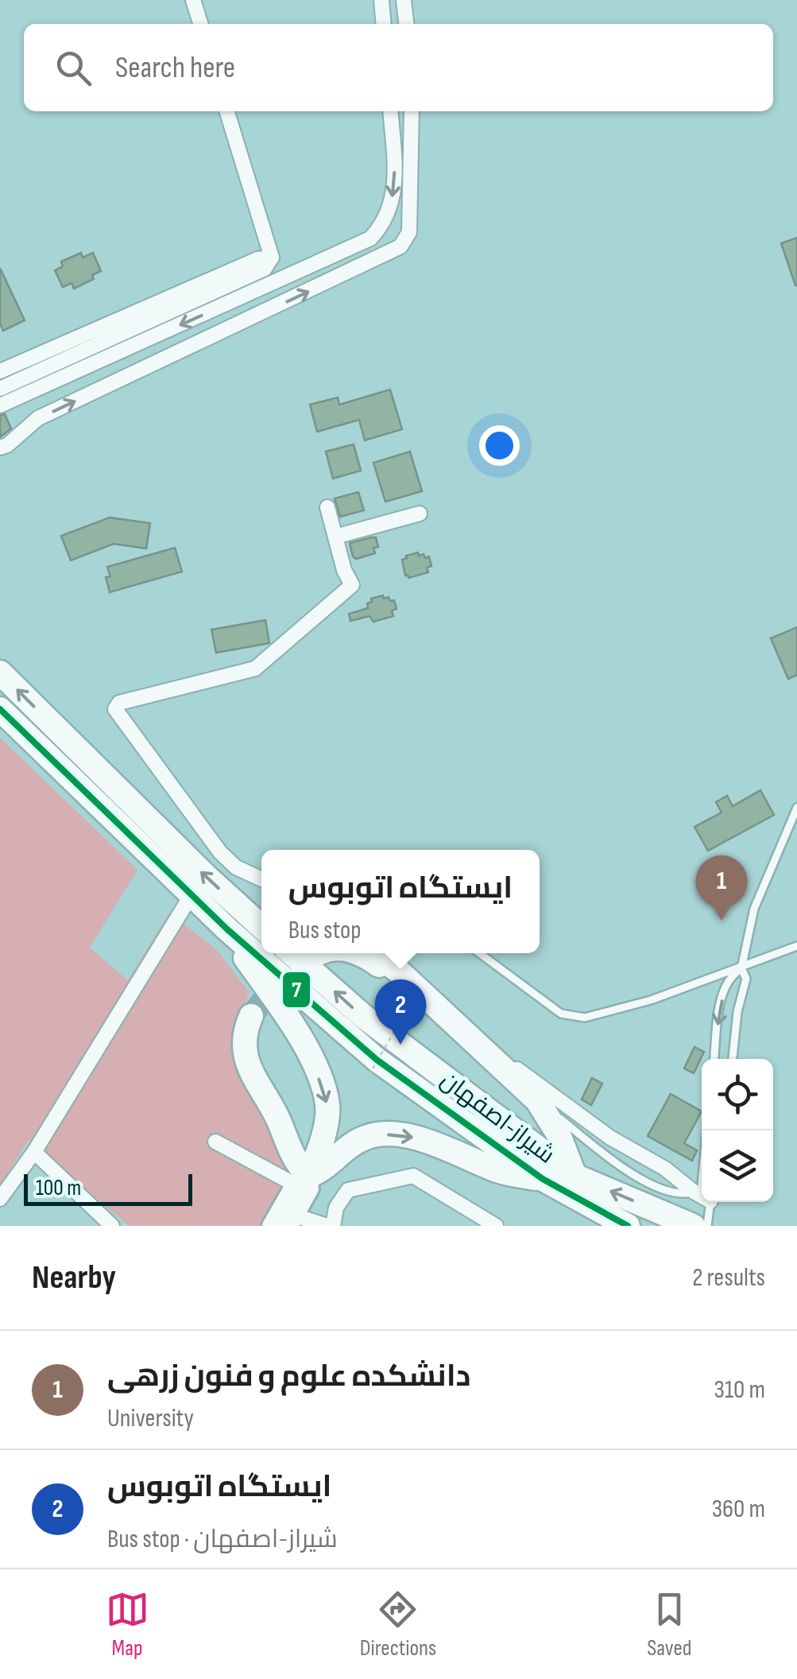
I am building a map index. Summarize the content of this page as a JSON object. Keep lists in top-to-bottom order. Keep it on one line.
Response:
{"streets":{"highway":["شیراز-اصفهان"]},"lines":["transit line 7"],"scale_bar":"100 m","page":{"search":"Search here","popup":["ایستگاه اتوبوس","Bus stop"],"pins":["1","2"],"scale":"100 m","heading":["Nearby","2 results"],"list":[{"mark":"1","name":"دانشکده علوم و فنون زرهی","note":"University","value":"310 m"},{"mark":"2","name":"ایستگاه اتوبوس","note":"Bus stop · شیراز-اصفهان","value":"360 m"}],"nav":["Map","Directions","Saved"]}}
